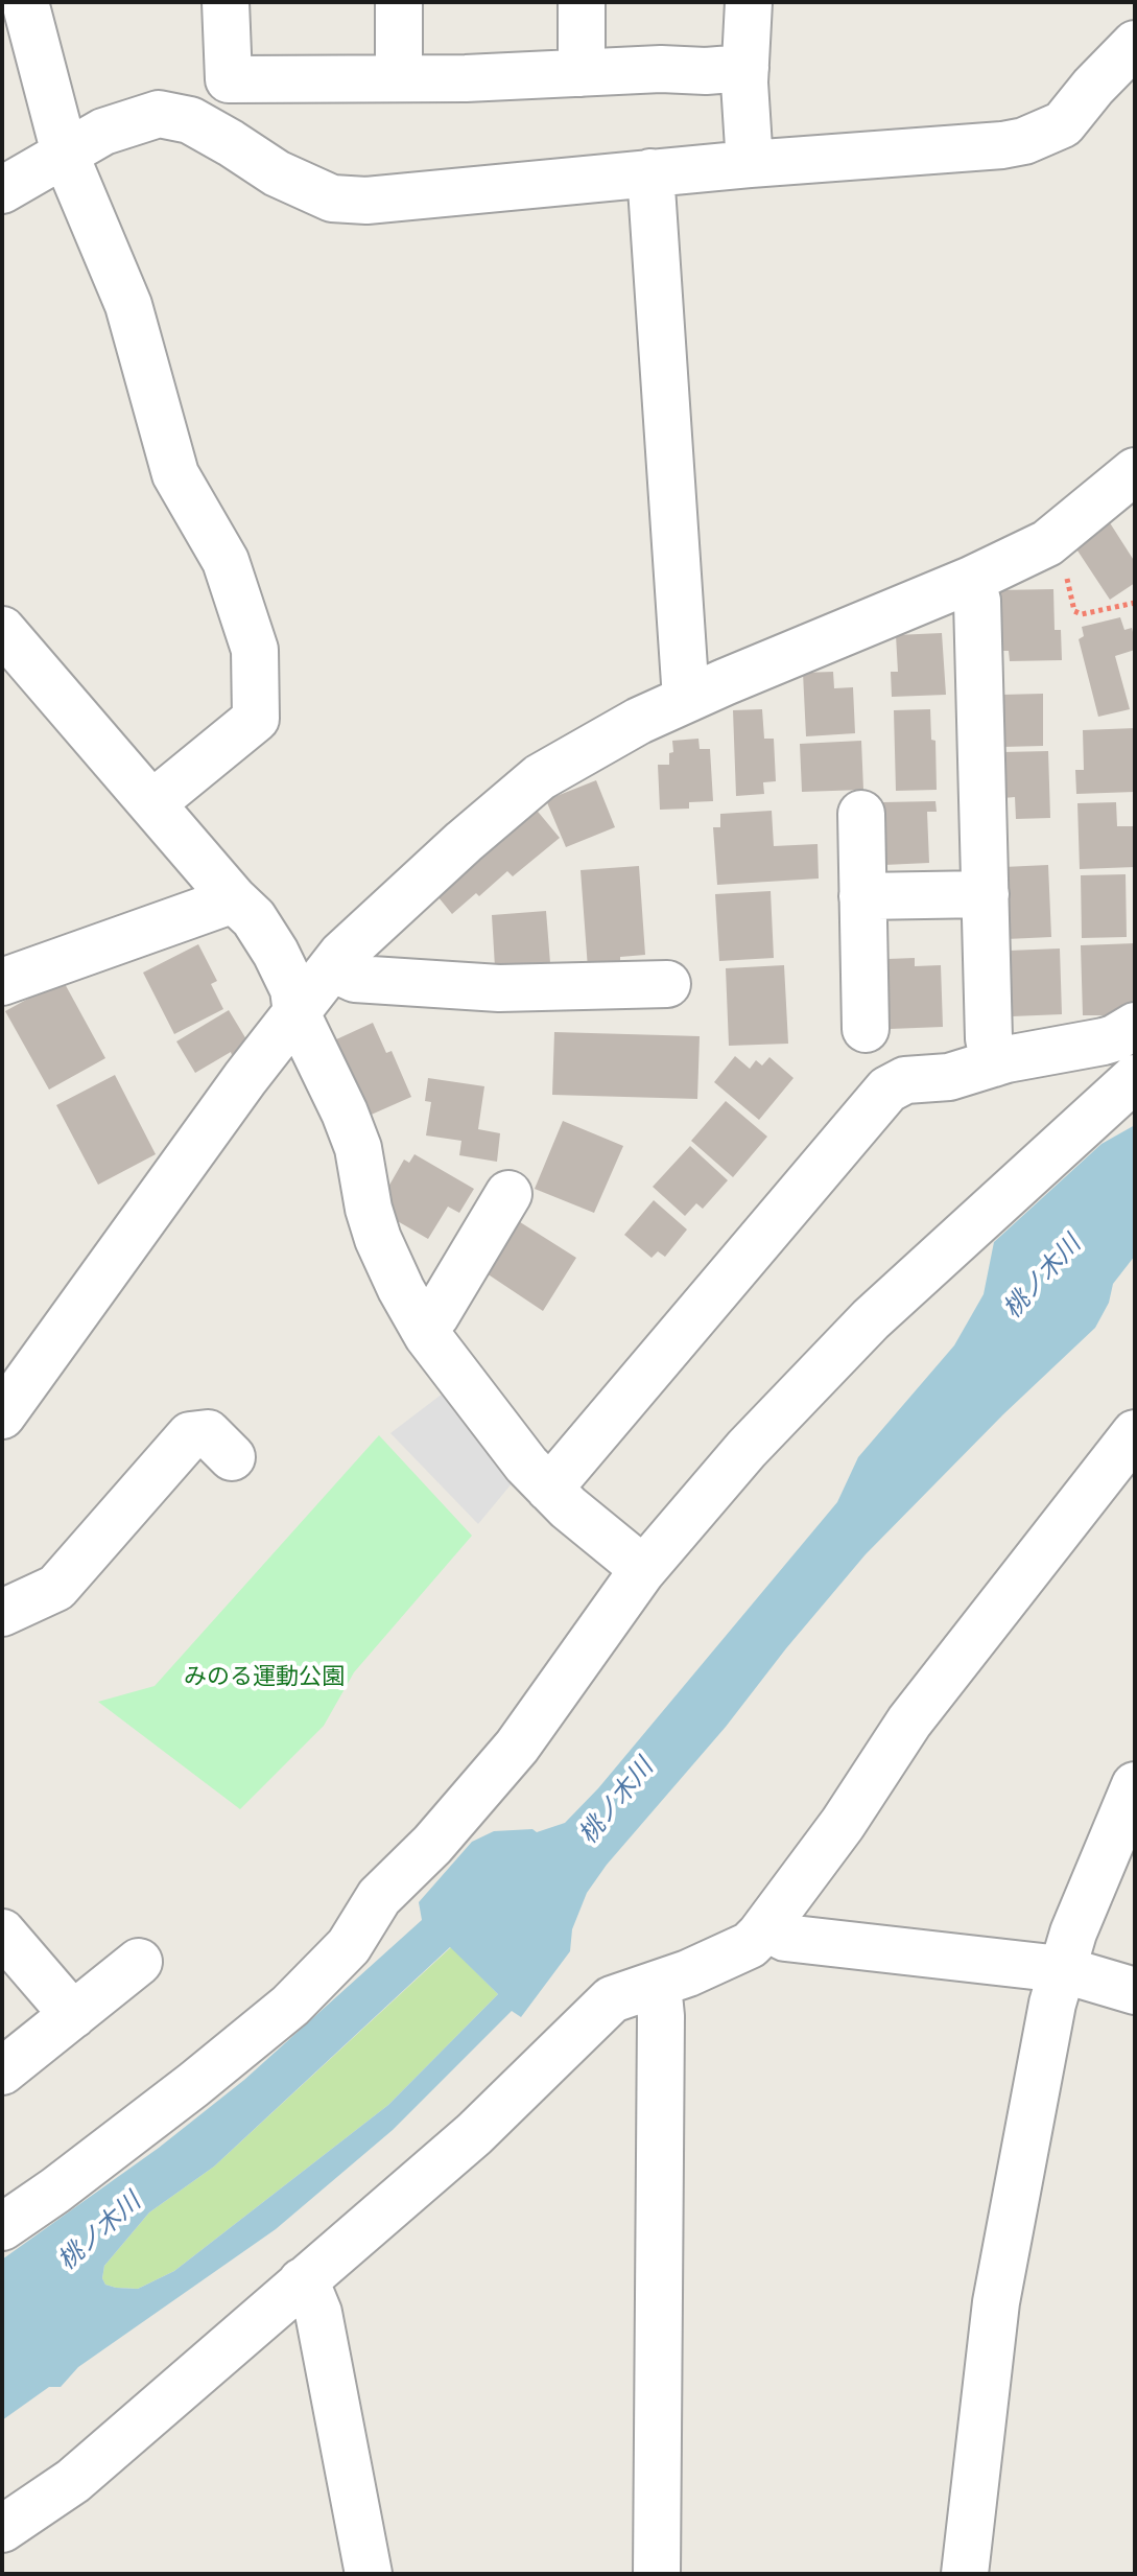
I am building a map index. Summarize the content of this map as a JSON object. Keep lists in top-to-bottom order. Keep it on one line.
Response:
{"water":["桃ノ木川"],"parks":["みのる運動公園"]}
